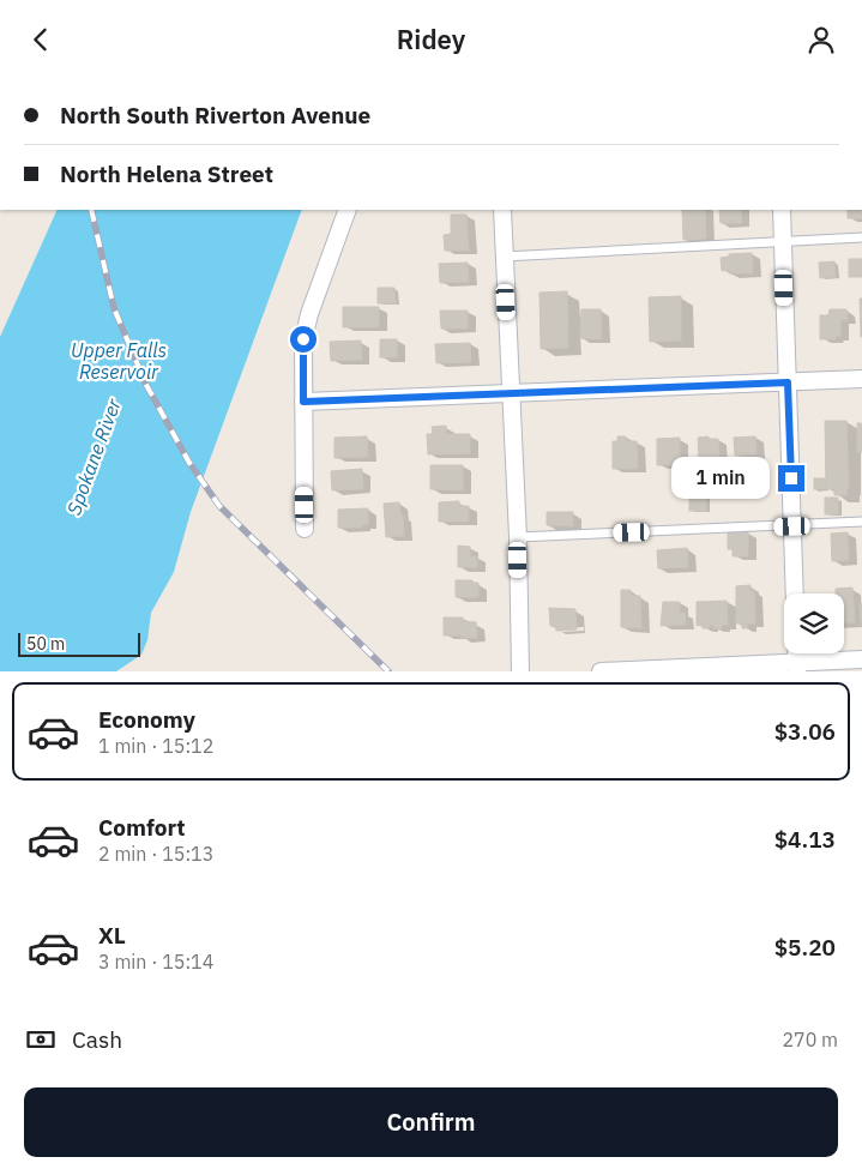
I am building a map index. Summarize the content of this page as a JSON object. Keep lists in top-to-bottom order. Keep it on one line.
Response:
{"water":["Upper Falls Reservoir","Spokane River"],"scale_bar":"50 m","page":{"header":"Ridey","banner":["North South Riverton Avenue","North Helena Street"],"bubble":"1 min","scale":"50 m","list":[{"name":"Economy","note":"1 min · 15:12","value":"$3.06"},{"name":"Comfort","note":"2 min · 15:13","value":"$4.13"},{"name":"XL","note":"3 min · 15:14","value":"$5.20"}],"pay":["Cash","270 m"],"buttons":"Confirm"}}
